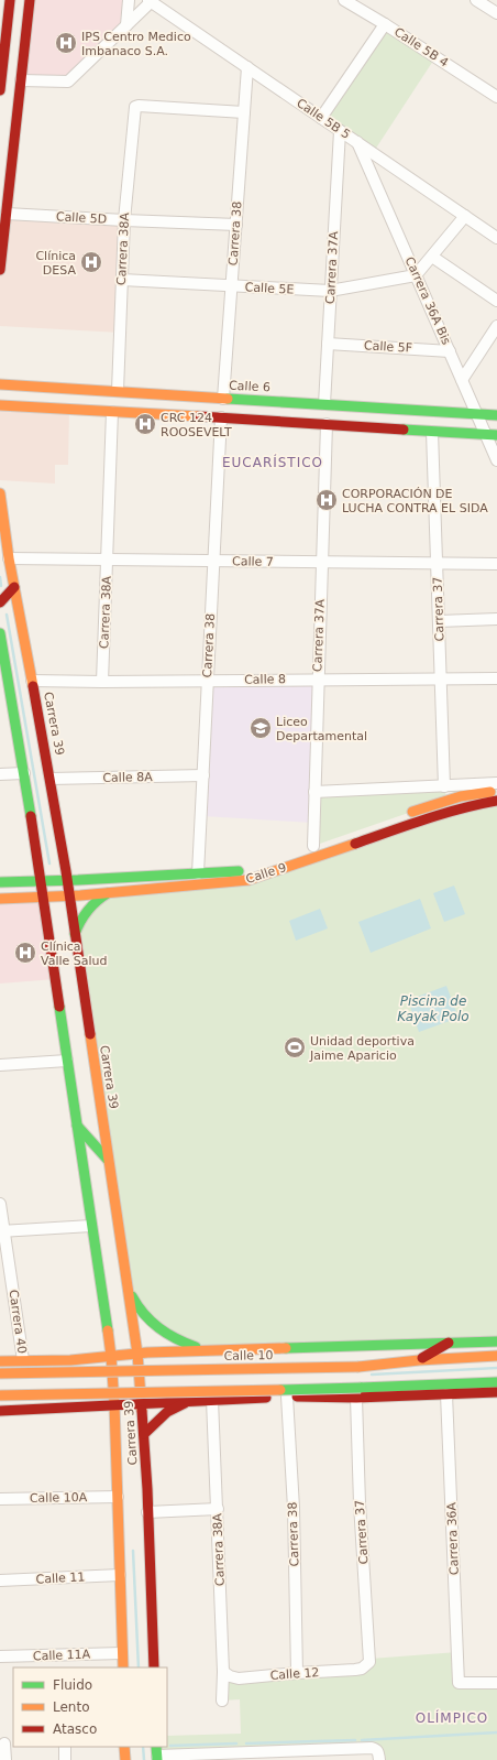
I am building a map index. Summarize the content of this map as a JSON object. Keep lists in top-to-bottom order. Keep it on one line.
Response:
{"streets":{"main road":["Calle 6","Carrera 39","Calle 9","Calle 10"],"street":["Calle 5B 4","Calle 5B 5","Calle 5D","Carrera 38","Carrera 38A","Carrera 37A","Calle 5E","Carrera 36A Bis","Calle 5F","Calle 7","Carrera 37","Calle 8","Calle 8A","Carrera 40","Calle 10A","Carrera 36A","Calle 11","Calle 11A","Calle 12"]},"crossings":[["Calle 5B 5","Carrera 38"],["Calle 5B 5","Carrera 37A"],["Calle 5B 5","Carrera 36A Bis"],["Calle 5D","Carrera 38"],["Calle 5D","Carrera 38A"],["Carrera 38","Carrera 38A"],["Carrera 38","Calle 5E"],["Carrera 38","Calle 6"],["Carrera 38","Calle 7"],["Carrera 38","Calle 8"],["Carrera 38","Calle 8A"],["Carrera 38","Calle 9"],["Carrera 38","Calle 12"],["Carrera 38A","Calle 5E"],["Carrera 38A","Calle 6"],["Carrera 38A","Calle 7"],["Carrera 38A","Calle 8"],["Carrera 38A","Calle 12"],["Carrera 37A","Calle 5E"],["Carrera 37A","Calle 5F"],["Carrera 37A","Calle 6"],["Carrera 37A","Calle 7"],["Carrera 37A","Calle 8"],["Calle 5E","Carrera 36A Bis"],["Carrera 36A Bis","Calle 5F"],["Carrera 36A Bis","Calle 6"],["Calle 7","Carrera 37"],["Calle 7","Carrera 39"],["Carrera 37","Calle 8"],["Carrera 37","Calle 12"],["Calle 8","Carrera 39"],["Carrera 39","Calle 8A"],["Carrera 39","Calle 9"],["Carrera 39","Calle 10"],["Carrera 39","Calle 10A"],["Carrera 39","Calle 11"],["Carrera 39","Calle 11A"],["Carrera 40","Calle 10"]],"districts":["EUCARÍSTICO","OLÍMPICO"],"water":["Piscina de Kayak Polo"],"places":{"hospital":["IPS Centro Medico Imbanaco S.A.","Clínica DESA","CRC 124 ROOSEVELT","CORPORACIÓN DE LUCHA CONTRA EL SIDA","Clínica Valle Salud"],"school or university":["Liceo Departamental"],"sports":["Unidad deportiva Jaime Aparicio"]},"legend":["Fluido","Lento","Atasco"]}
